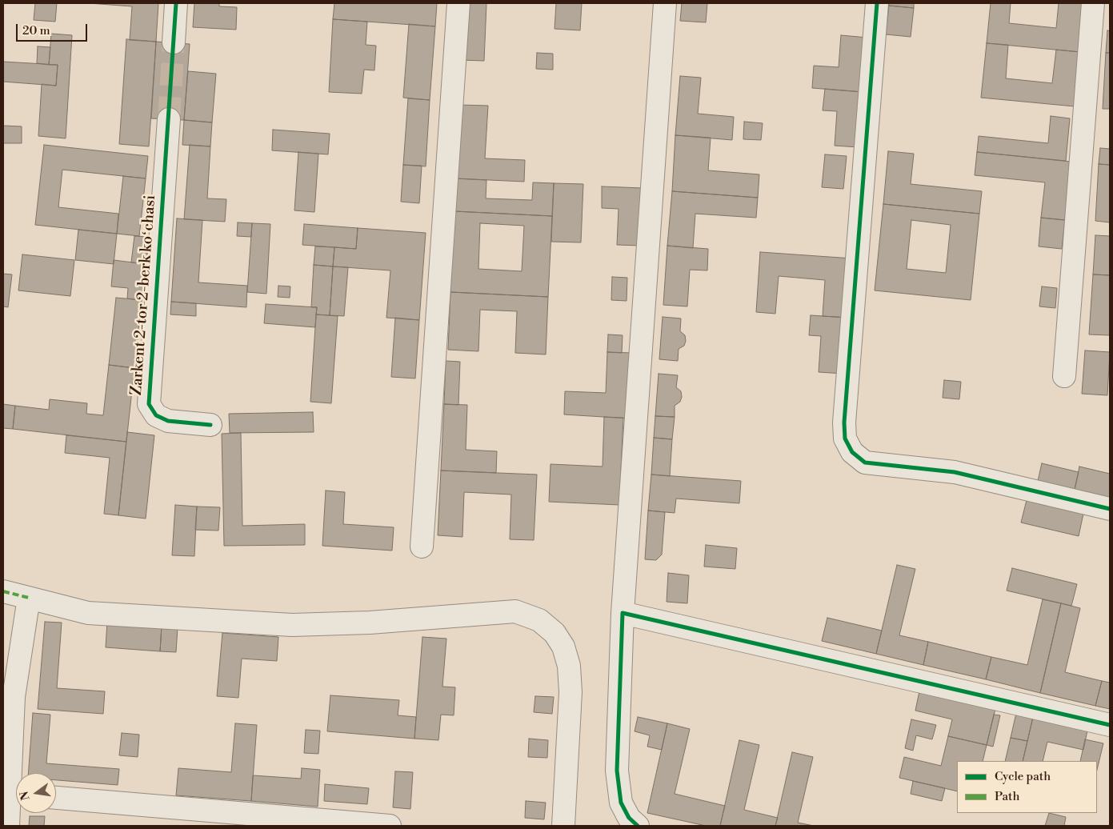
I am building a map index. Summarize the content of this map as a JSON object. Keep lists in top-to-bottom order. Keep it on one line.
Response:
{"streets":{"street":["Zarkent 2-tor 2-berk koʻchasi"]},"legend":["Cycle path","Path"],"scale_bar":"20 m","north":"left"}
